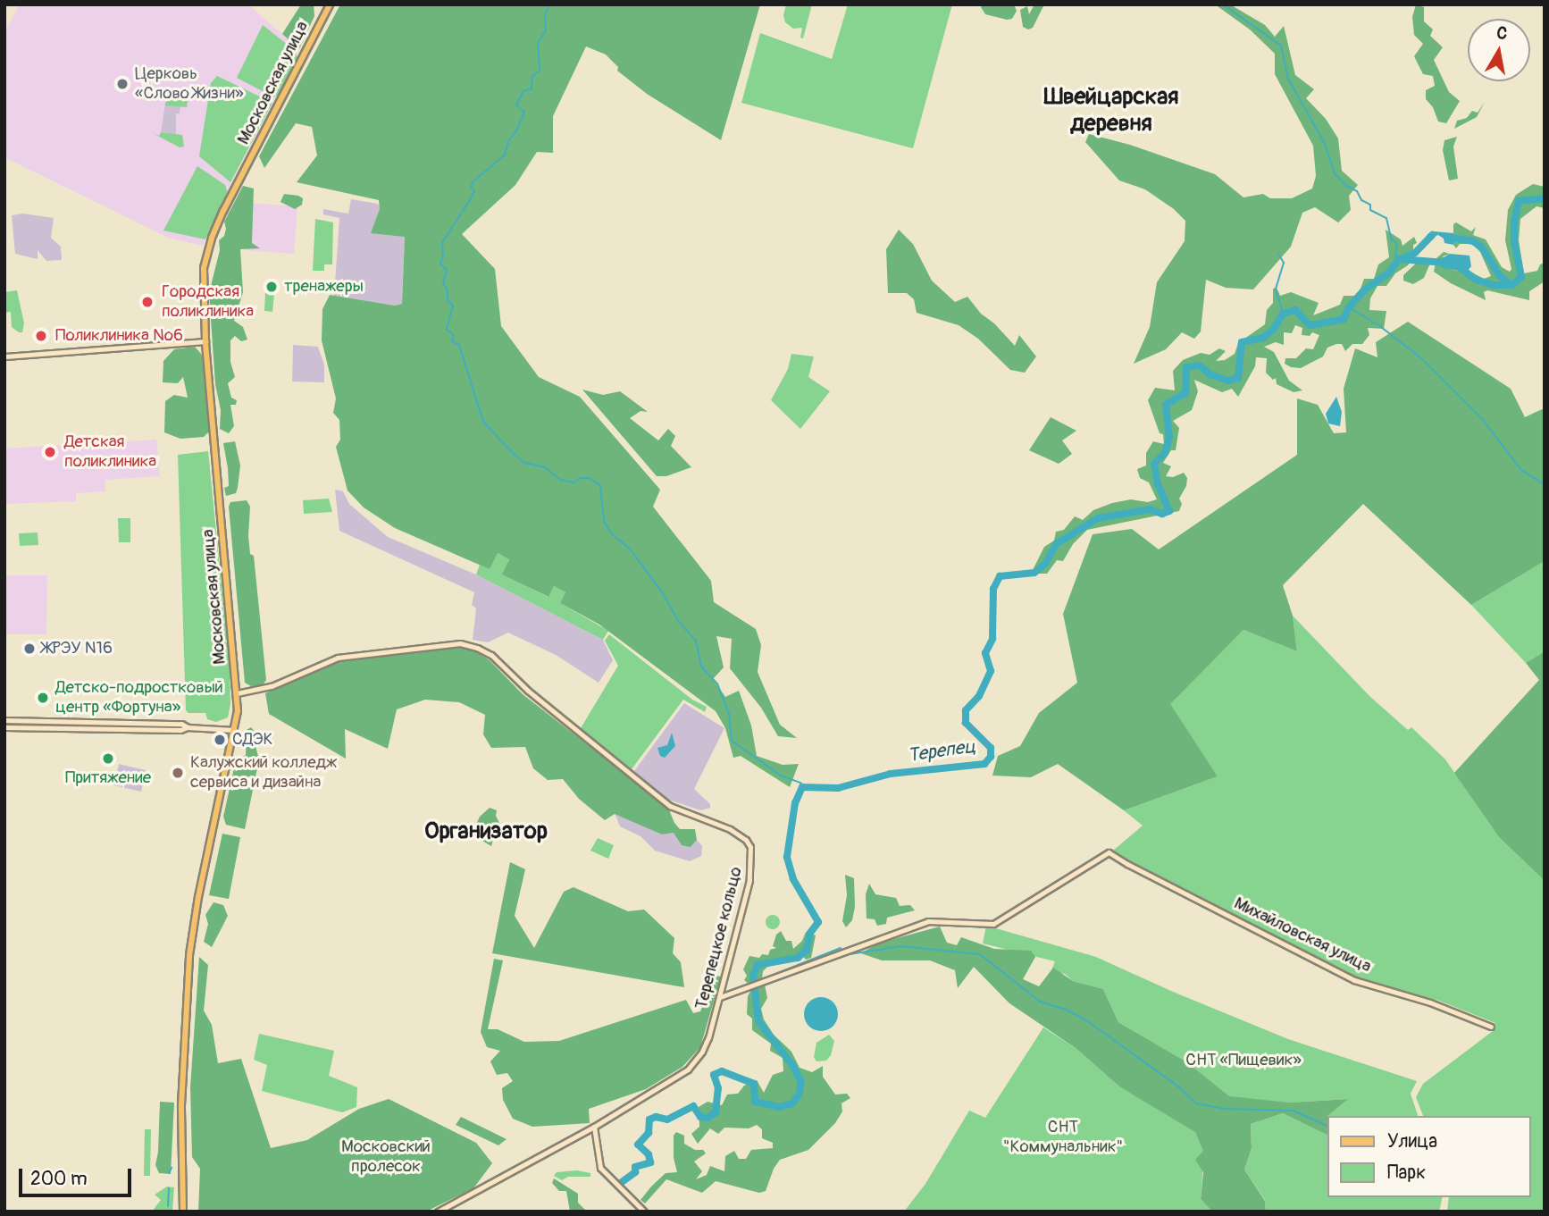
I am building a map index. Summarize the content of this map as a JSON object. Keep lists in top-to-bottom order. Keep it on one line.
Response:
{"streets":{"main road":["Московская улица"],"street":["Михайловская улица","Терепецкое кольцо"]},"crossings":[["Московская улица","Терепецкое кольцо"],["Михайловская улица","Терепецкое кольцо"]],"districts":["Швейцарская деревня","Организатор"],"water":["Терепец"],"parks":["СНТ «Пищевик»","СНТ \"Коммунальник\"","Московский пролесок"],"places":["Церковь «Слово Жизни»","тренажеры","Городская поликлиника","Поликлиника №6","Детская поликлиника","ЖРЭУ N16","Детско-подростковый центр «Фортуна»","СДЭК","Притяжение","Калужский колледж сервиса и дизайна"],"legend":["Улица","Парк"],"scale_bar":"200 m","north":"top"}
